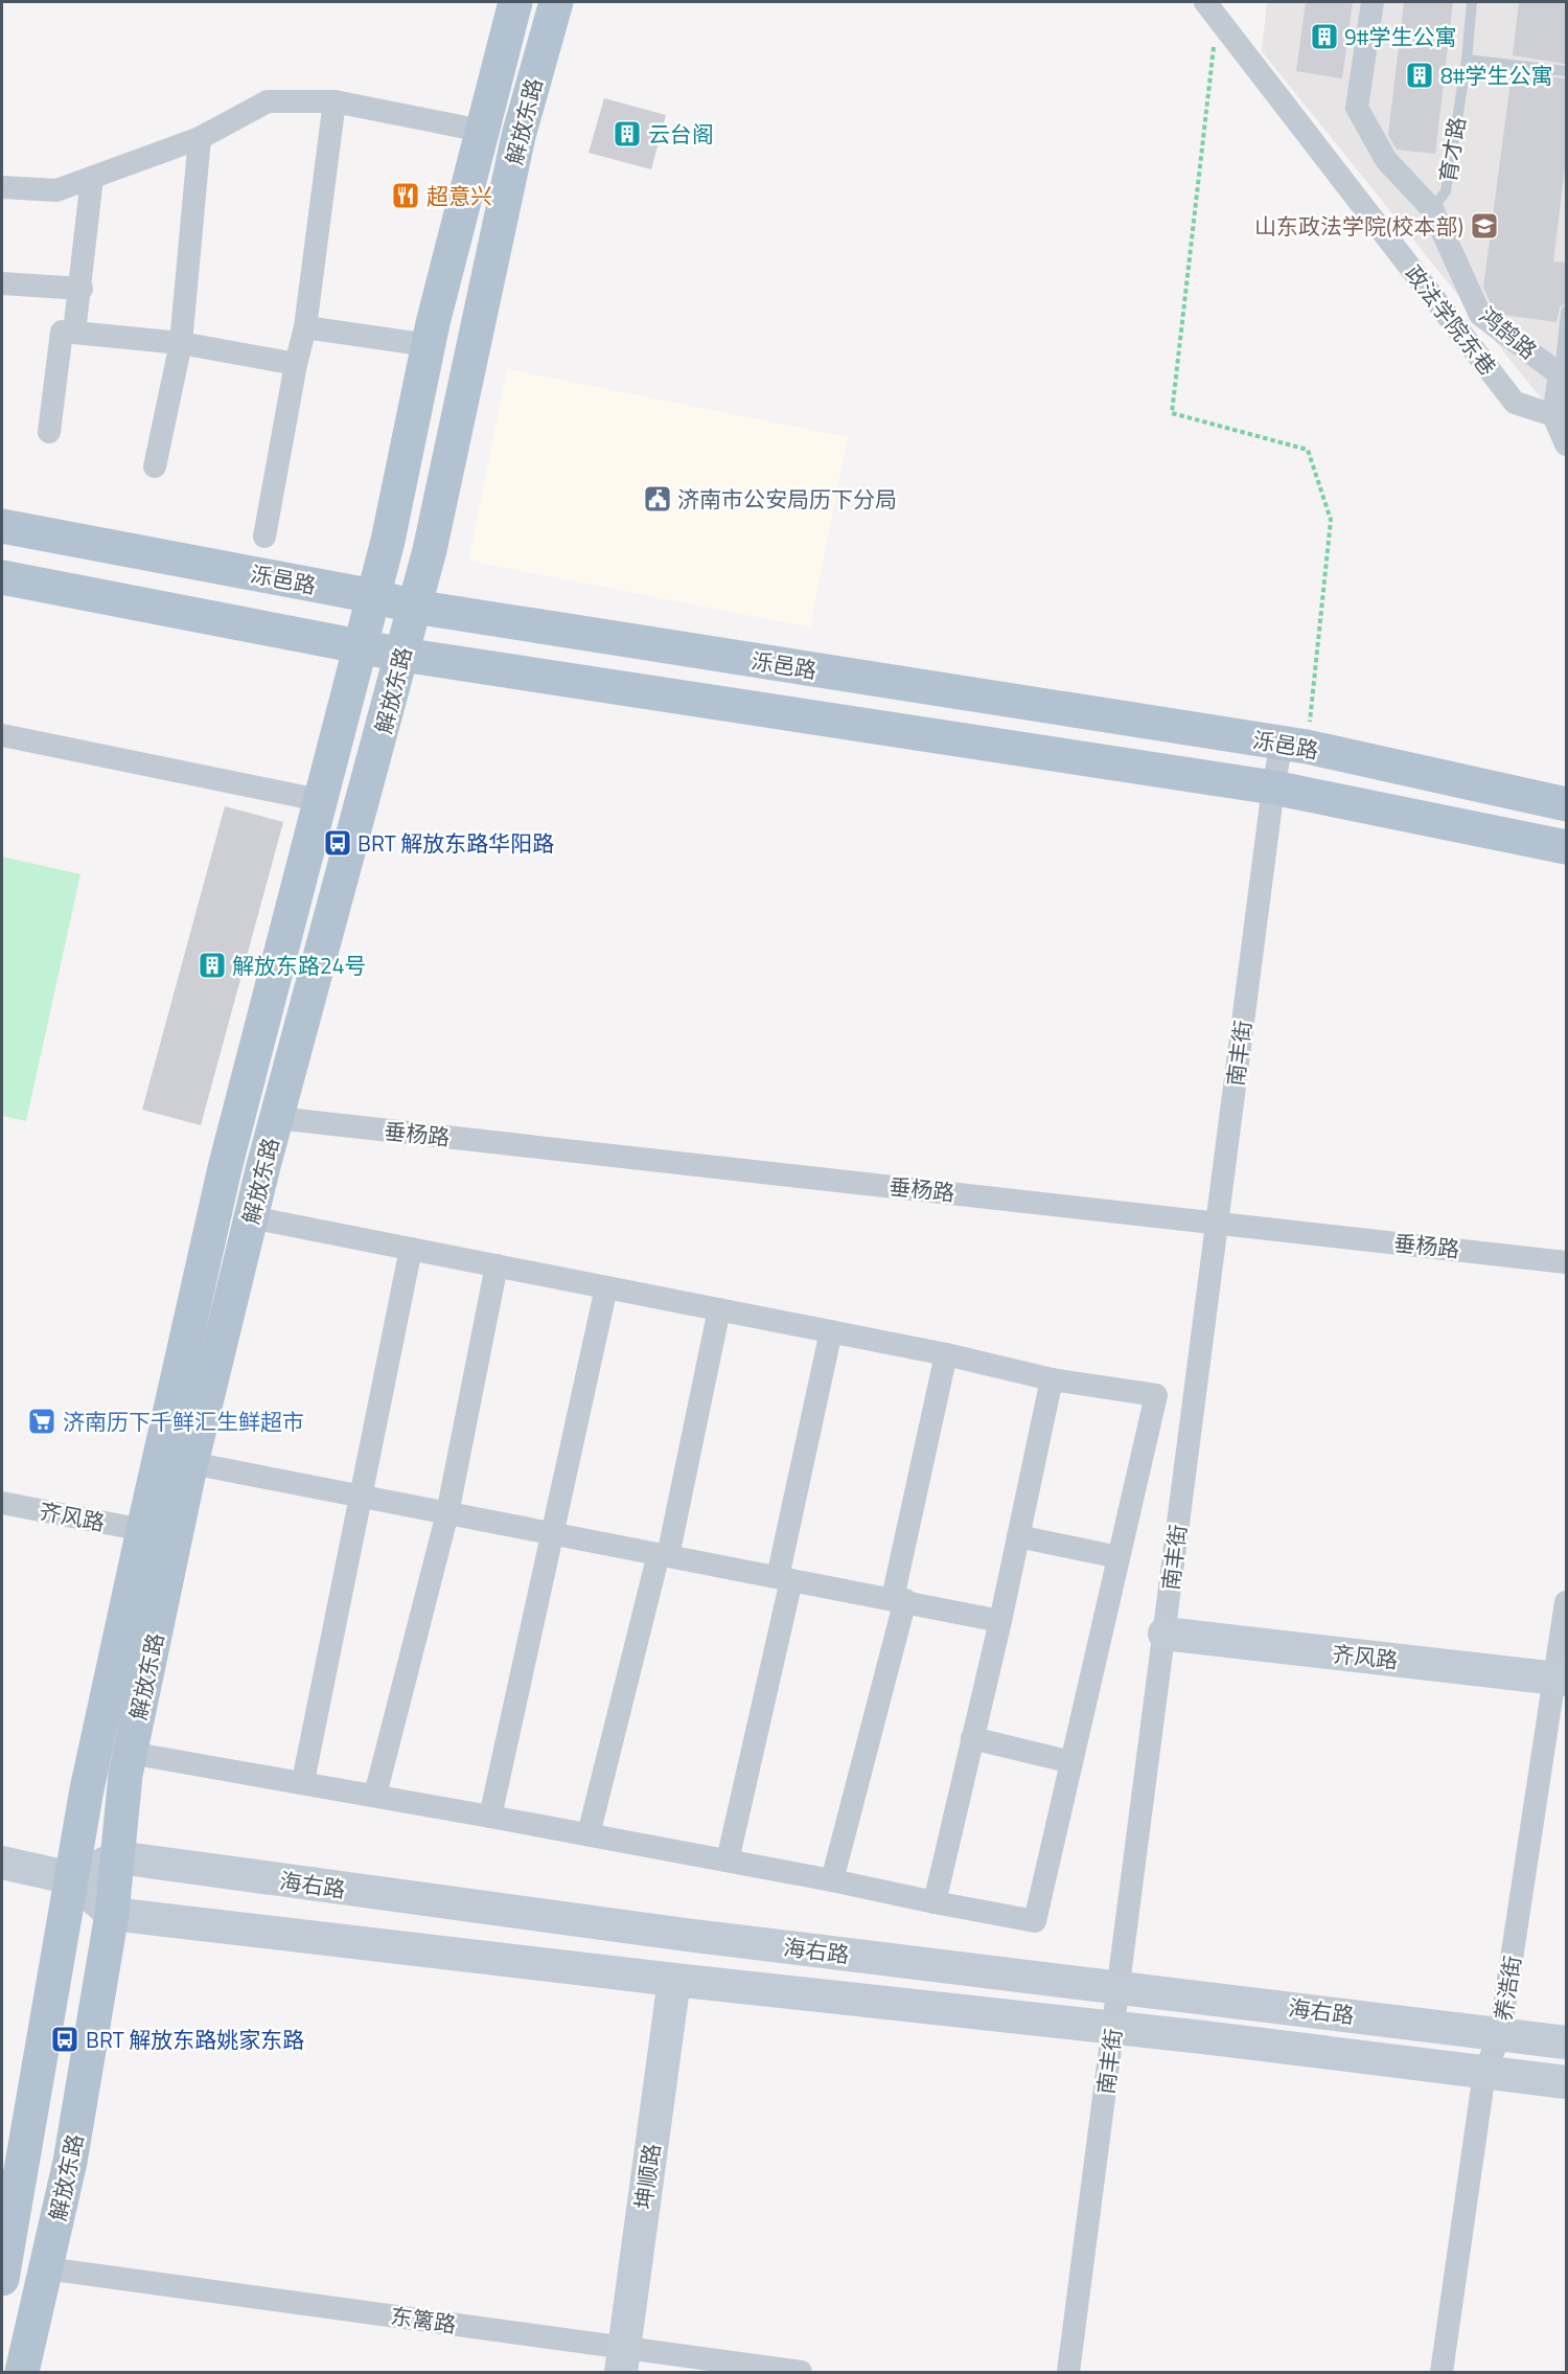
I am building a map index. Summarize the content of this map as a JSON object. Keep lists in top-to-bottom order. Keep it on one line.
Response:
{"streets":{"main road":["解放东路","泺邑路","齐风路","海右路","坤顺路"],"street":["育才路","政法学院东巷","鸿鹄路","南丰街","垂杨路","养浩街","东篱路"]},"crossings":[["解放东路","泺邑路"],["解放东路","垂杨路"],["解放东路","齐风路"],["解放东路","海右路"],["解放东路","东篱路"],["育才路","鸿鹄路"],["泺邑路","南丰街"],["南丰街","垂杨路"],["南丰街","齐风路"],["南丰街","海右路"],["齐风路","养浩街"],["海右路","养浩街"],["海右路","坤顺路"],["坤顺路","东篱路"]],"places":{"building":["9#学生公寓","8#学生公寓","云台阁","解放东路24号"],"restaurant":["超意兴"],"school or university":["山东政法学院(校本部)"],"public building":["济南市公安局历下分局"],"bus stop":["BRT 解放东路华阳路","BRT 解放东路姚家东路"],"supermarket":["济南历下千鲜汇生鲜超市"]}}
